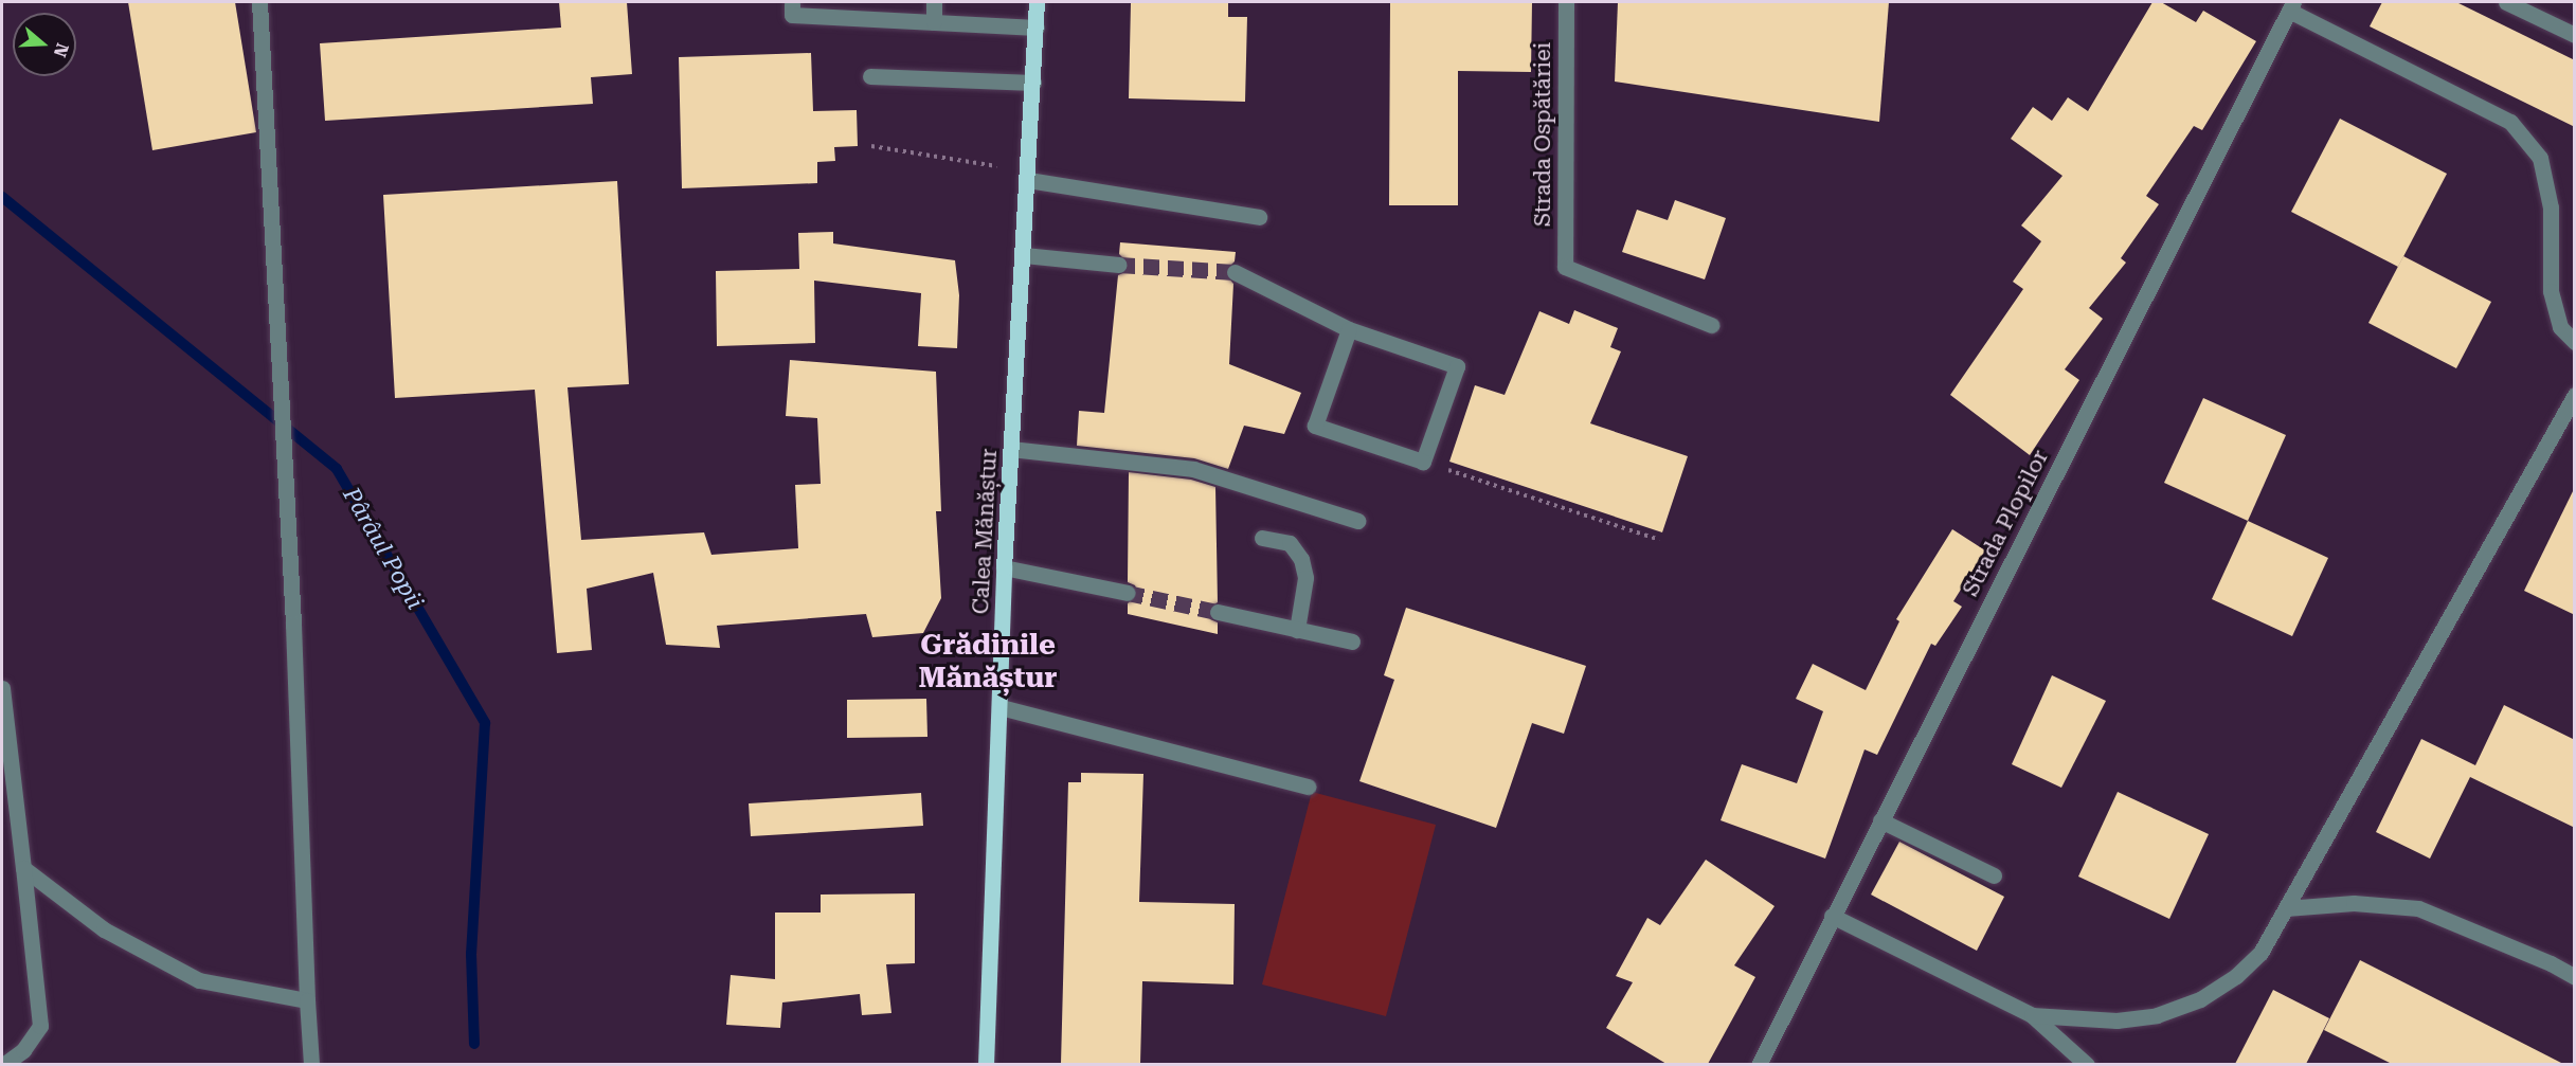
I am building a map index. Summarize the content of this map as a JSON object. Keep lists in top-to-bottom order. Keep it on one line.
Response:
{"streets":{"main road":["Calea Mănăștur"],"street":["Strada Ospătăriei","Strada Plopilor"]},"districts":["Grădinile Mănăștur"],"water":["Pârâul Popii"],"north":"right"}
